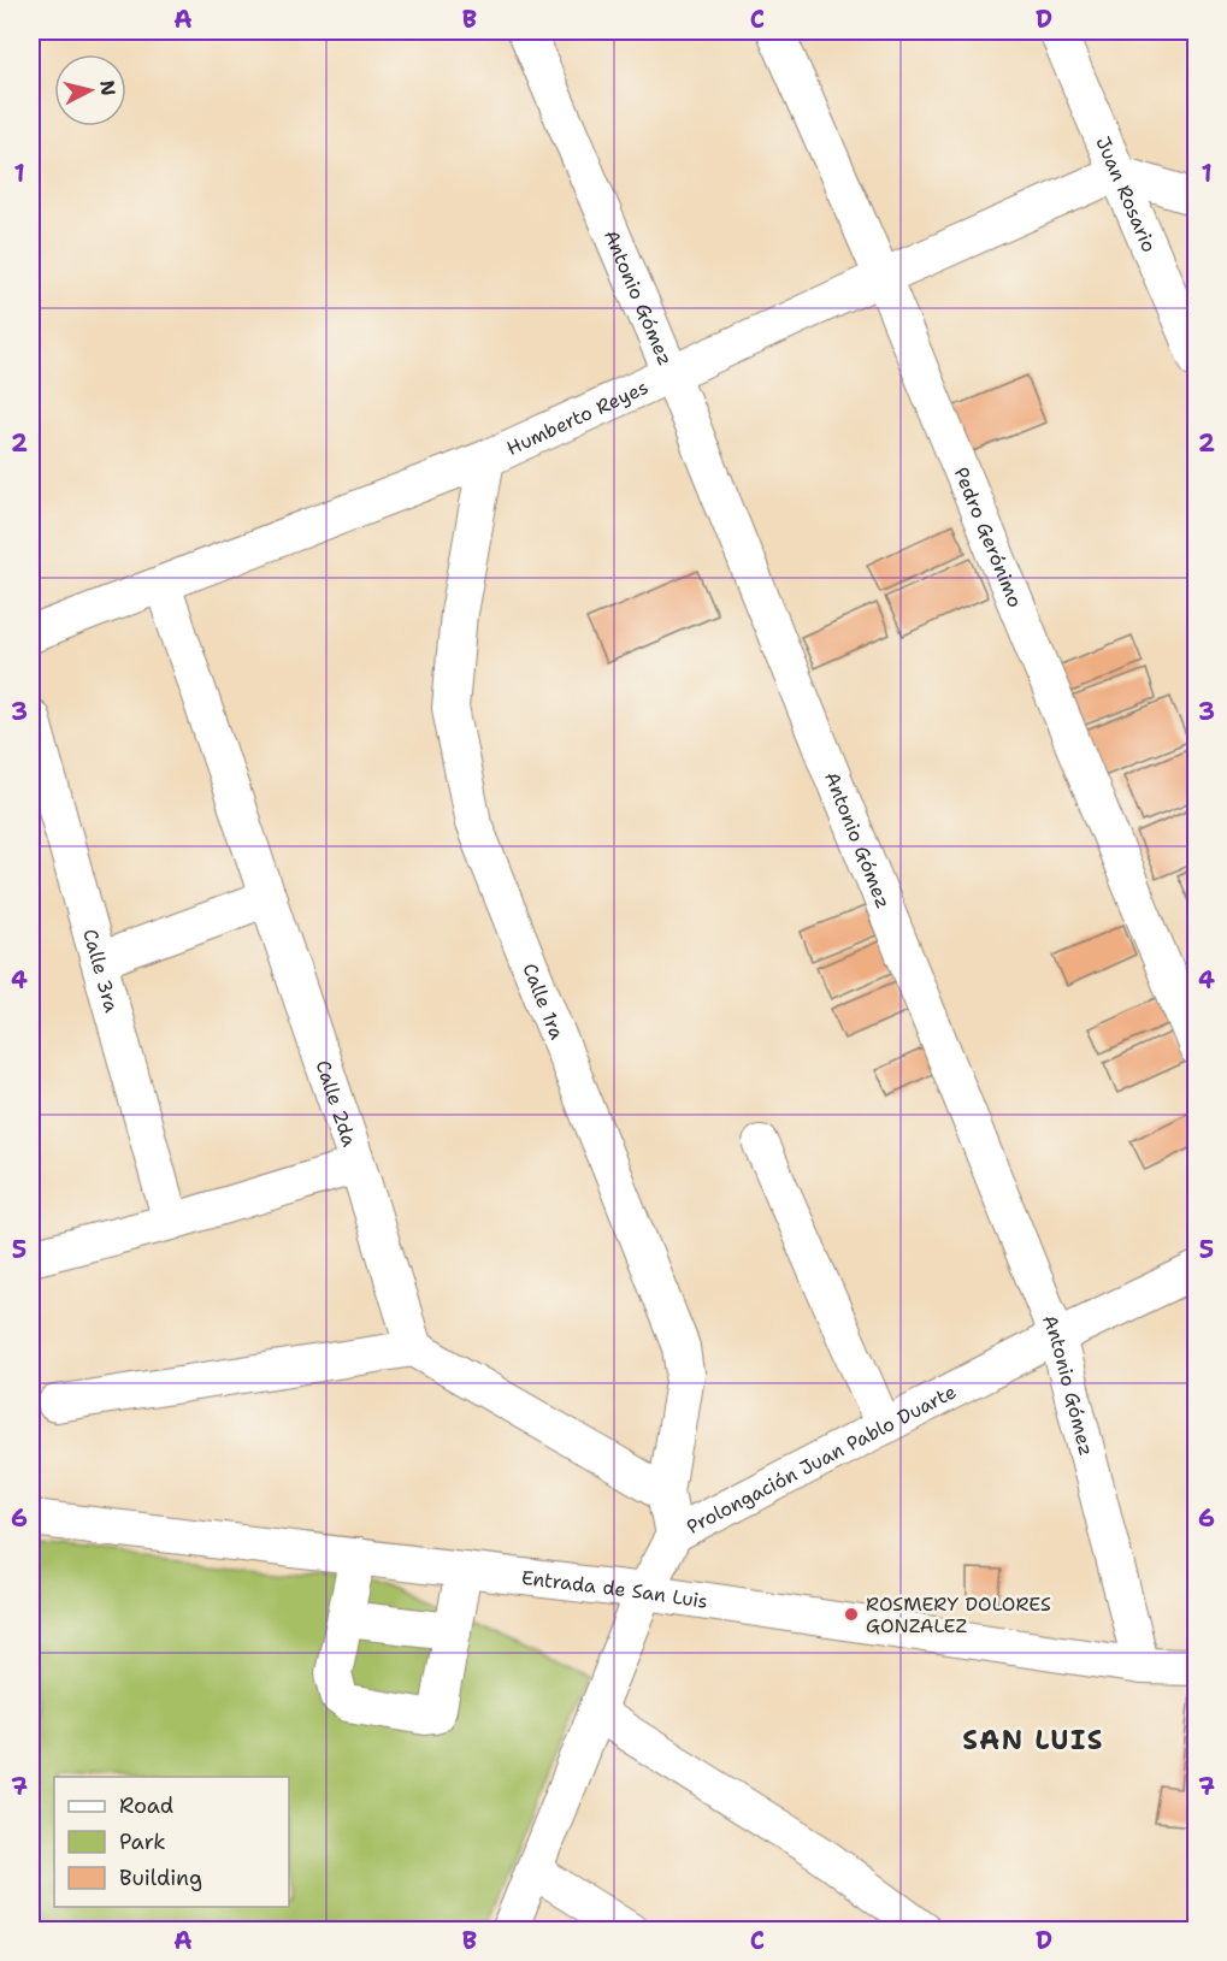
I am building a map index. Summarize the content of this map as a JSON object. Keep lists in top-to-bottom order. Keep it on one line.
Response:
{"streets":{"street":["Juan Rosario","Antonio Gómez","Humberto Reyes","Pedro Gerónimo","Calle 3ra","Calle 1ra","Calle 2da","Prolongación Juan Pablo Duarte","Entrada de San Luis"]},"crossings":[["Juan Rosario","Humberto Reyes"],["Antonio Gómez","Humberto Reyes"],["Antonio Gómez","Prolongación Juan Pablo Duarte"],["Antonio Gómez","Entrada de San Luis"],["Humberto Reyes","Pedro Gerónimo"],["Humberto Reyes","Calle 1ra"],["Humberto Reyes","Calle 2da"],["Calle 1ra","Prolongación Juan Pablo Duarte"],["Prolongación Juan Pablo Duarte","Entrada de San Luis"]],"districts":["SAN LUIS"],"places":["ROSMERY DOLORES GONZALEZ"],"legend":["Road","Park","Building"],"north":"right","grid":{"columns":["A","B","C","D"],"rows":["1","2","3","4","5","6","7"]}}
